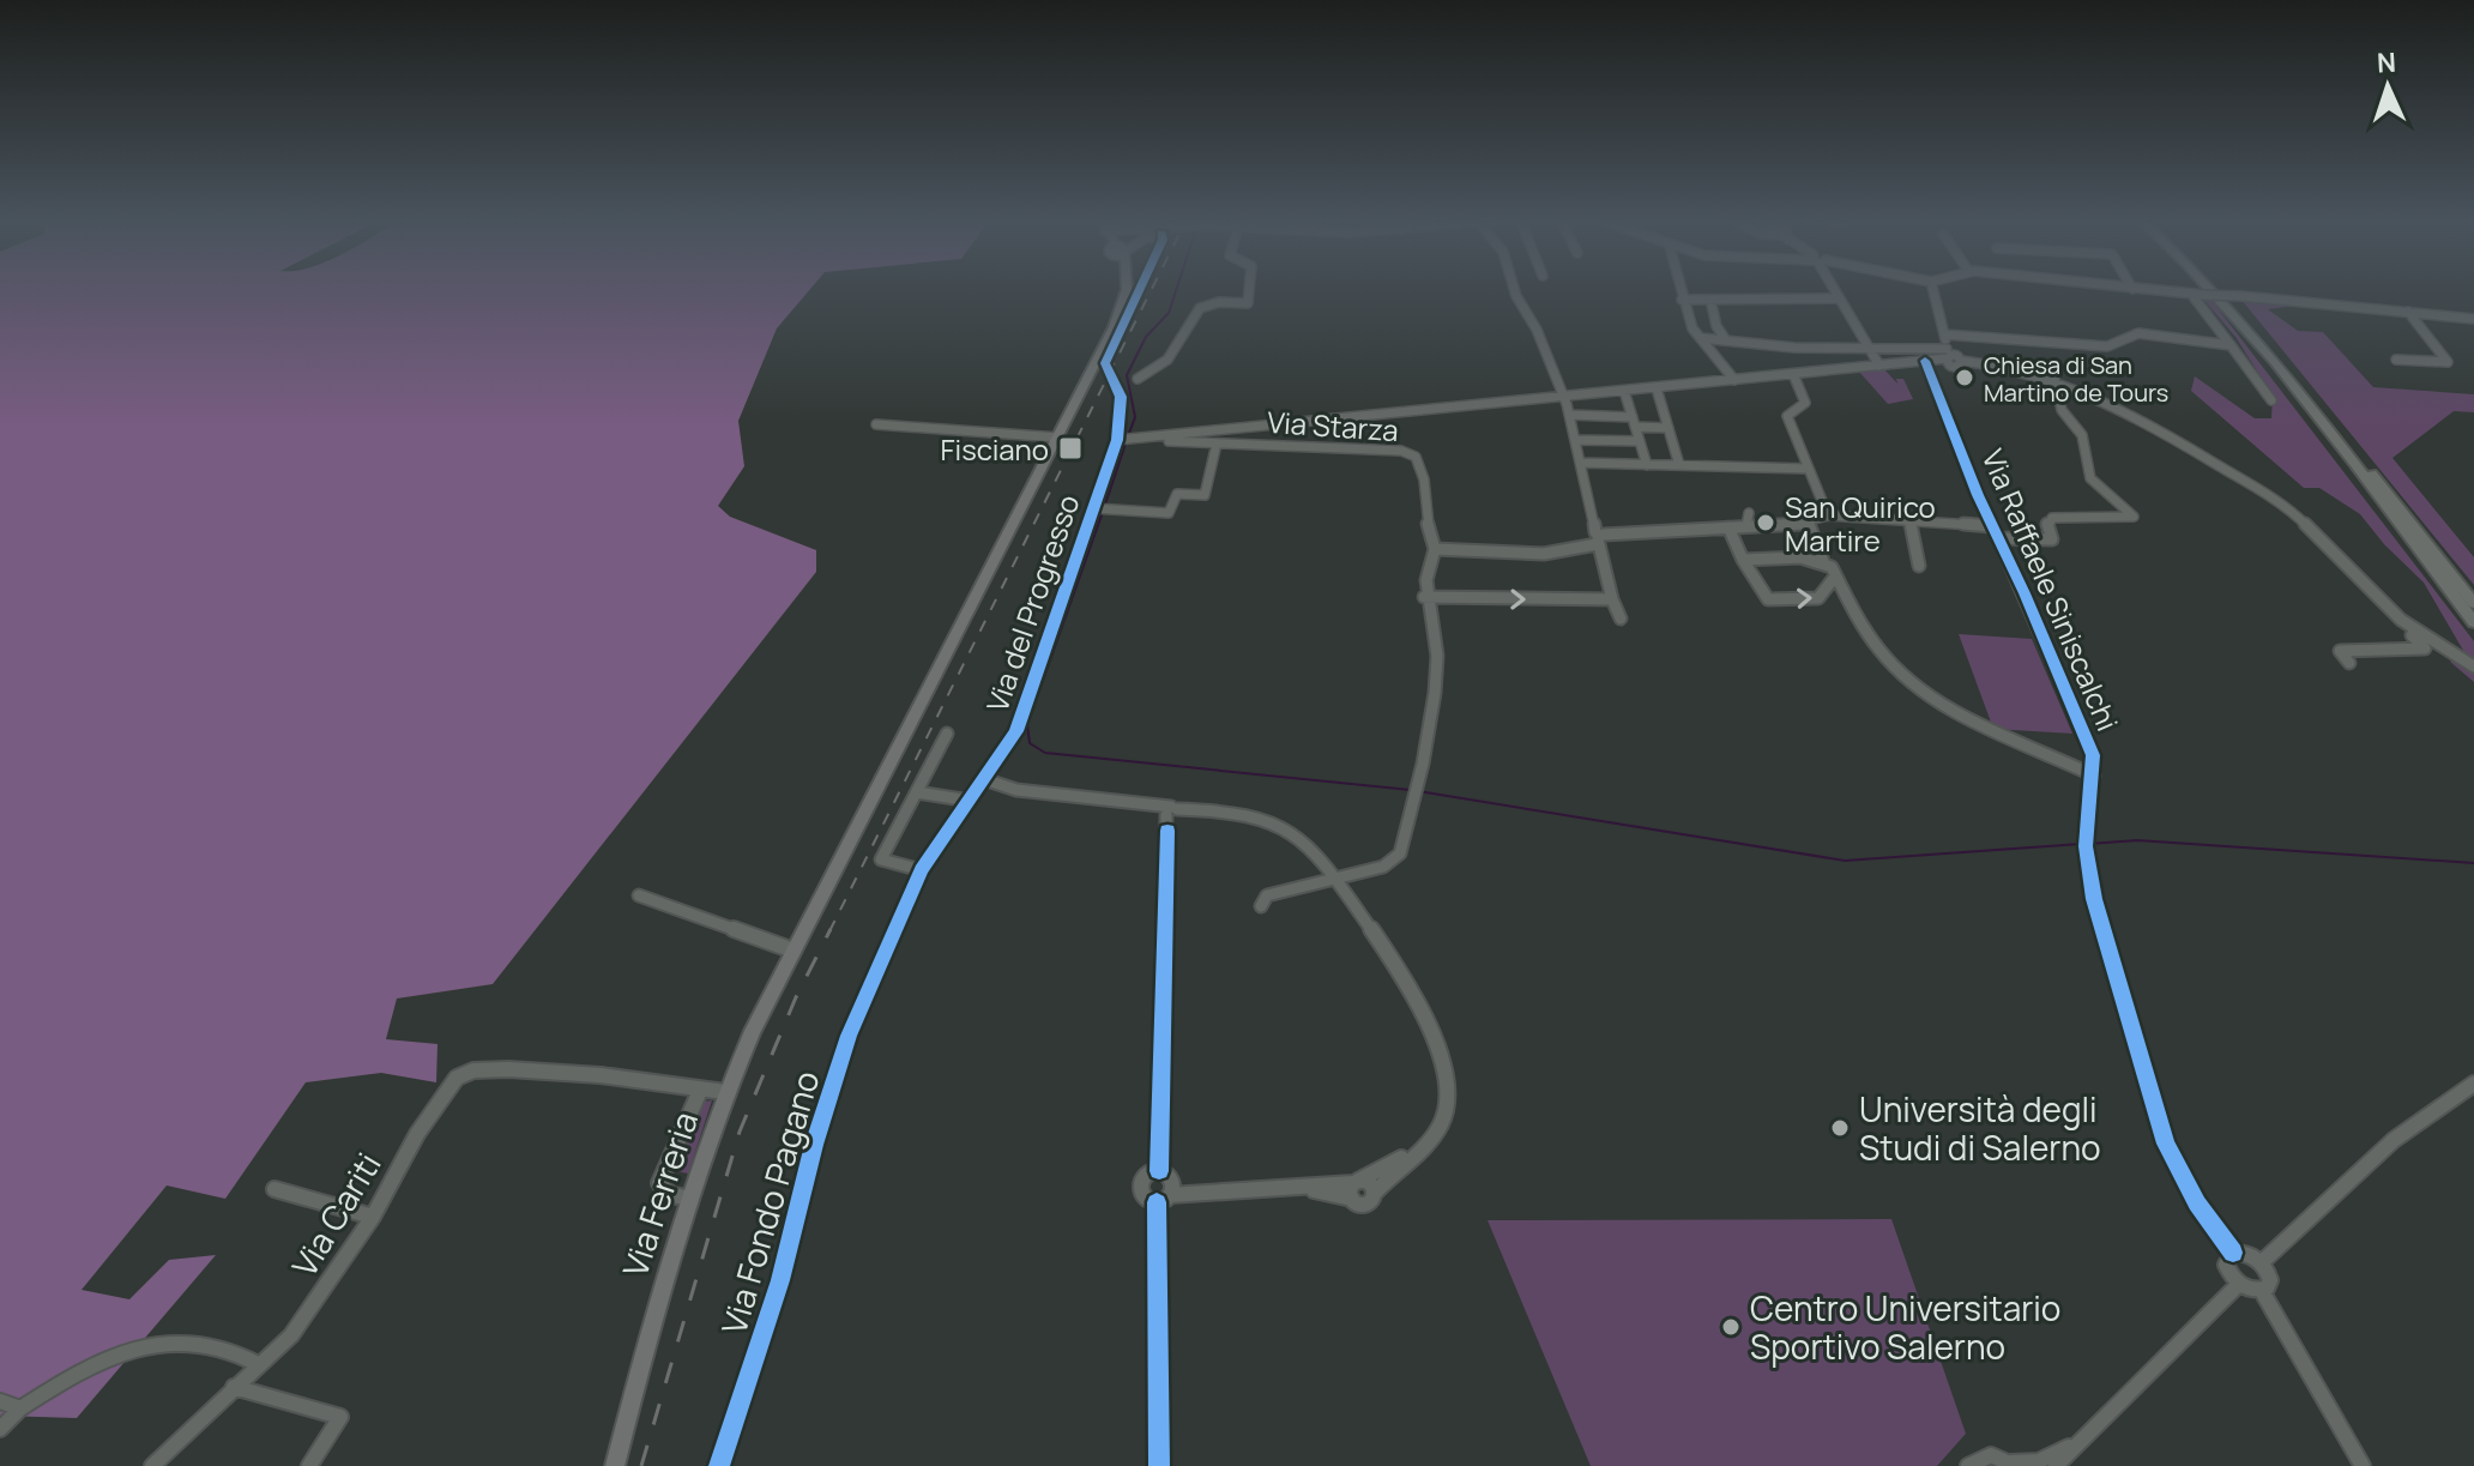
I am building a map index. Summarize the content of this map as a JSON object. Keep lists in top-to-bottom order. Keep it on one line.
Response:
{"streets":{"main road":["Via Ferreria"],"street":["Via Starza","Via Raffaele Siniscalchi","Via del Progresso","Via Fondo Pagano","Via Cariti"]},"crossings":[["Via del Progresso","Via Fondo Pagano"],["Via Ferreria","Via Cariti"]],"places":{"other":["Chiesa di San Martino de Tours","San Quirico Martire","Università degli Studi di Salerno","Centro Universitario Sportivo Salerno"],"transit":["Fisciano"]},"north":"top"}
